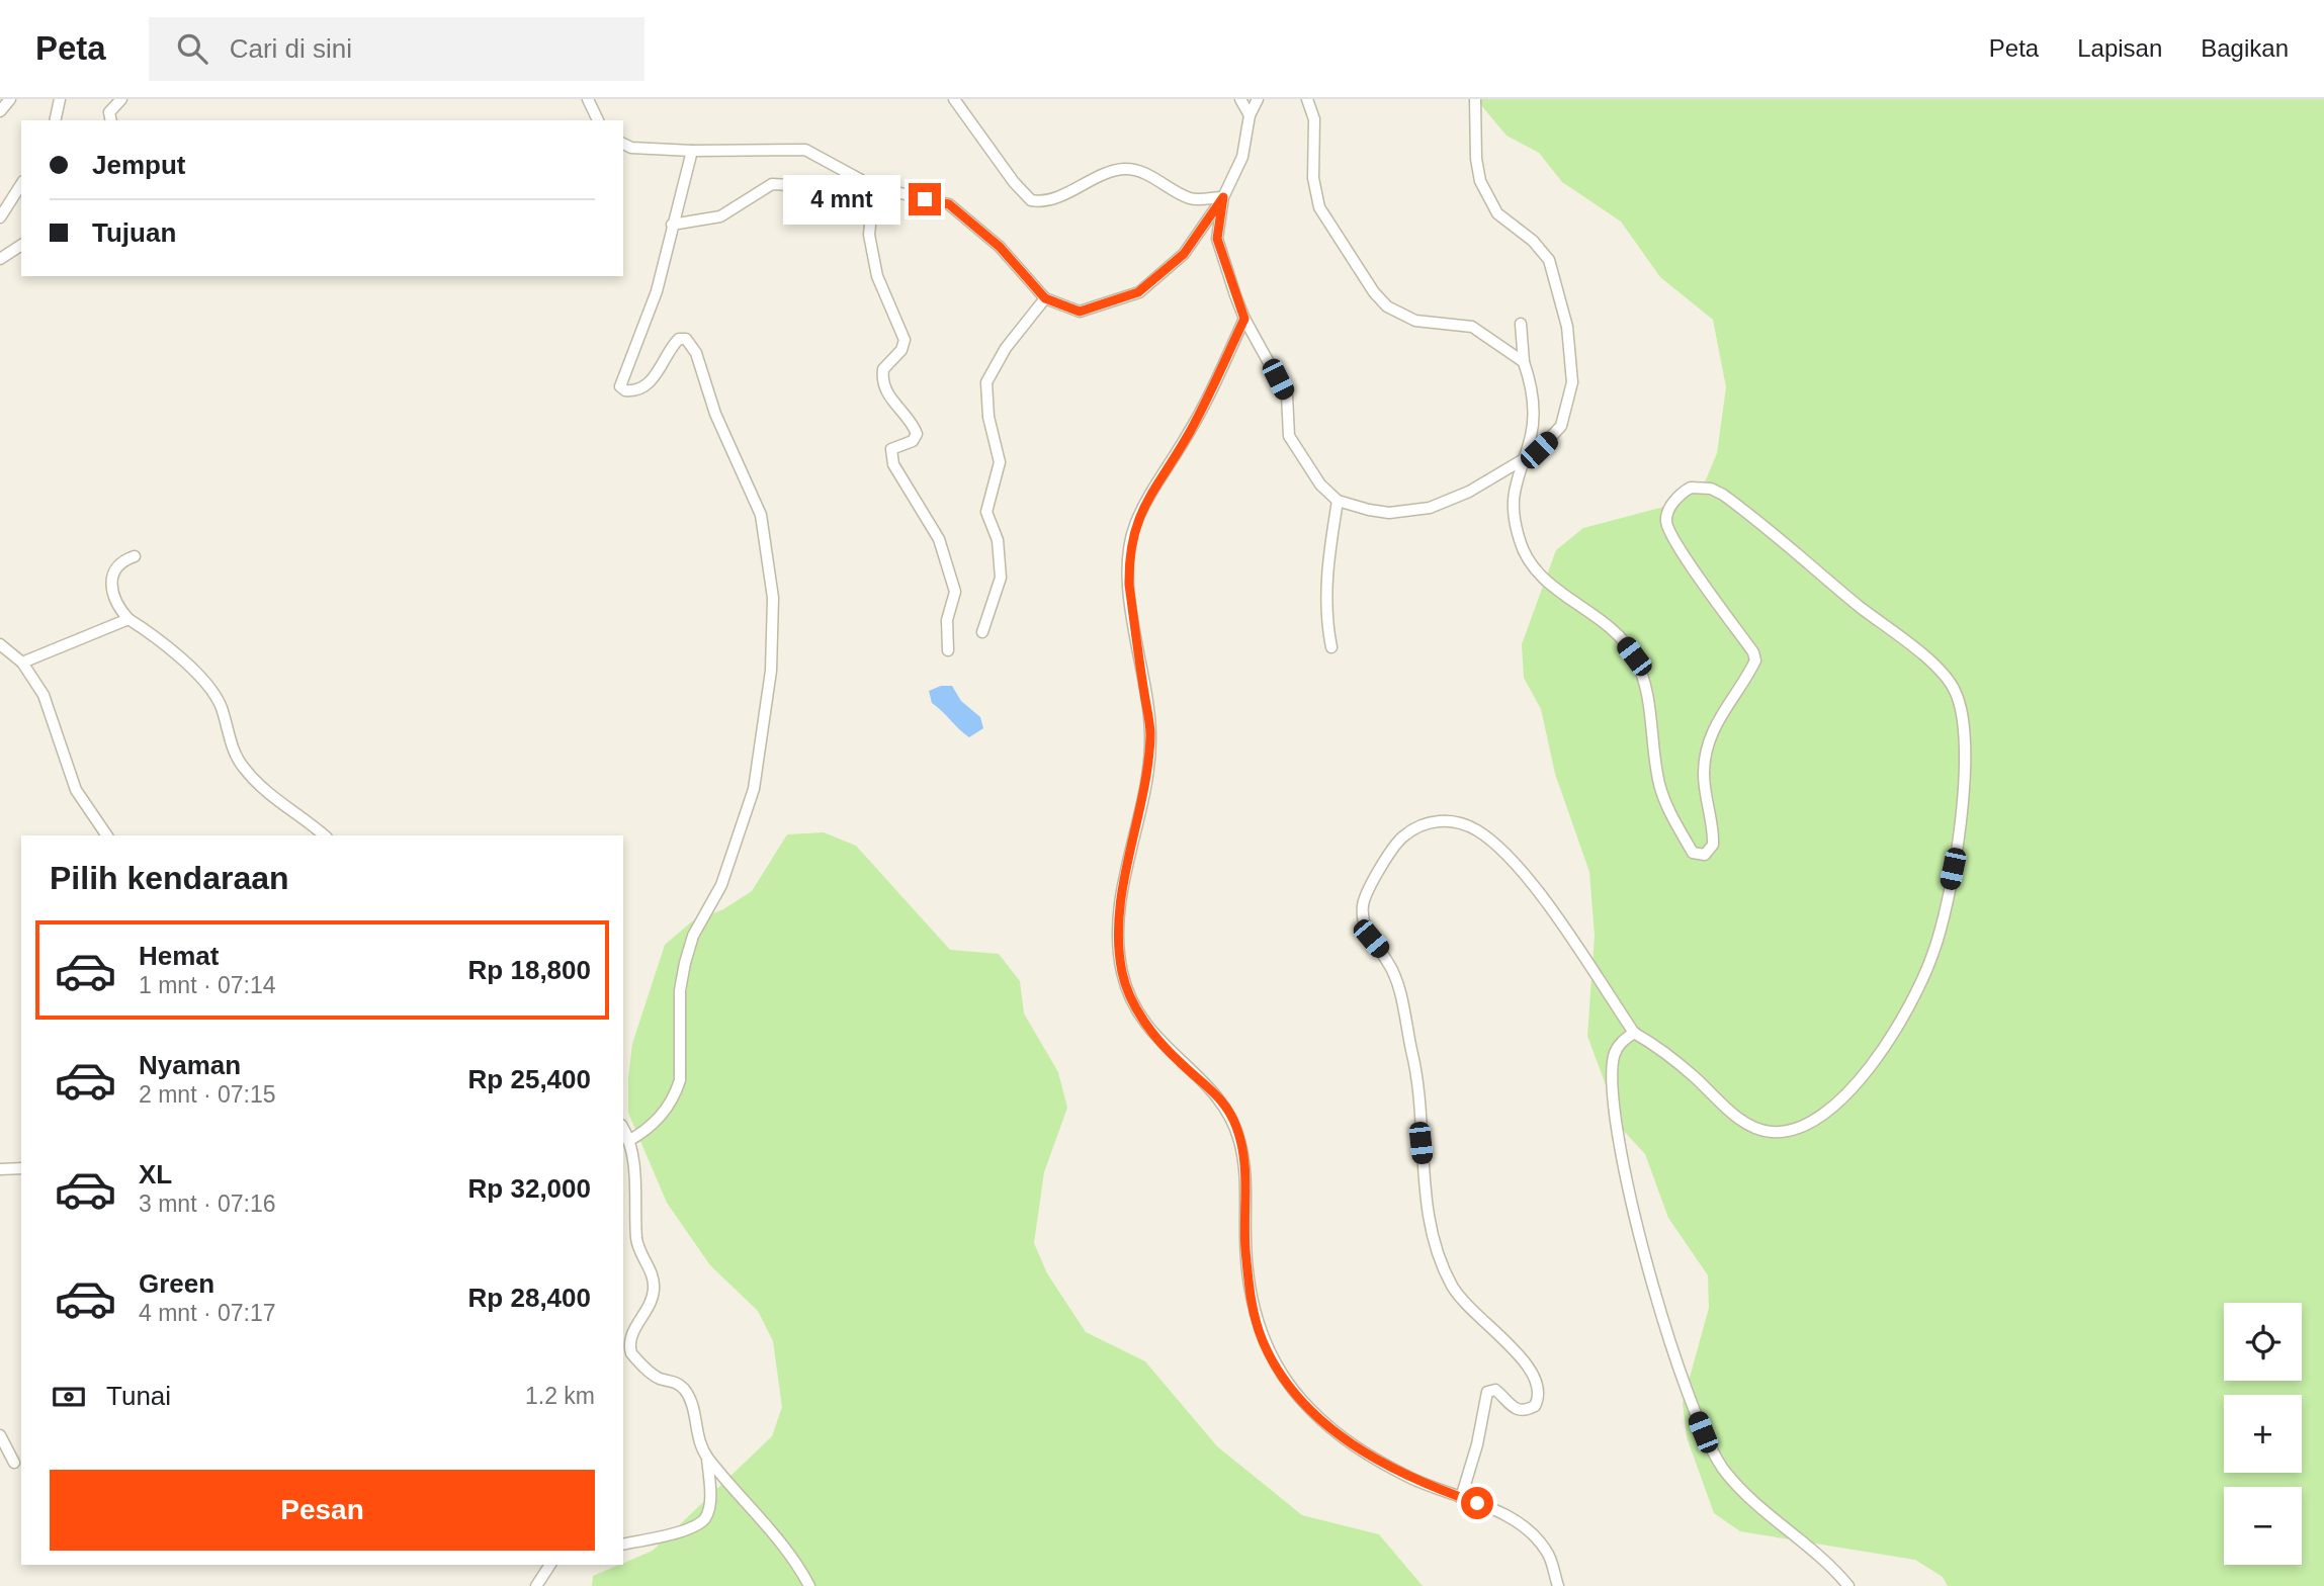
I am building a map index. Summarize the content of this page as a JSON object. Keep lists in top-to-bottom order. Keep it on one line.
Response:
{"page":{"header":"Peta","search":"Cari di sini","nav":["Peta","Lapisan","Bagikan"],"banner":["Jemput","Tujuan"],"bubble":"4 mnt","heading":"Pilih kendaraan","list":[{"name":"Hemat","note":"1 mnt · 07:14","value":"Rp 18,800"},{"name":"Nyaman","note":"2 mnt · 07:15","value":"Rp 25,400"},{"name":"XL","note":"3 mnt · 07:16","value":"Rp 32,000"},{"name":"Green","note":"4 mnt · 07:17","value":"Rp 28,400"}],"map_buttons":["+","−"],"pay":["Tunai","1.2 km"],"buttons":"Pesan"}}
